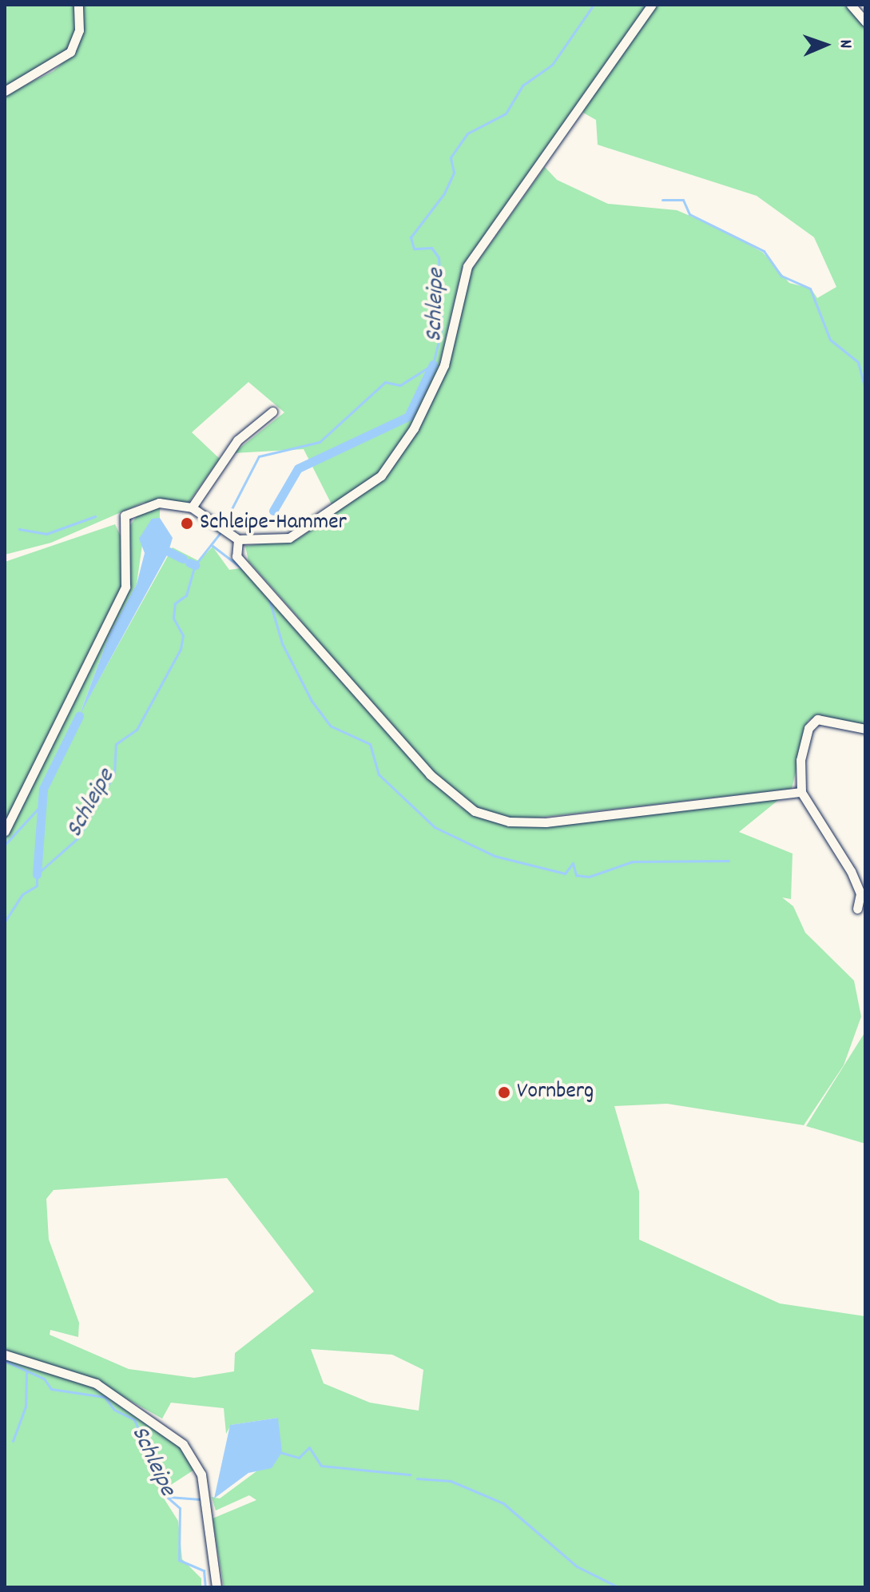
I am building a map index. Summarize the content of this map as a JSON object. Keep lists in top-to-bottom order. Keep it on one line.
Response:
{"water":["Schleipe"],"places":["Schleipe-Hammer","Vornberg"],"north":"right"}
